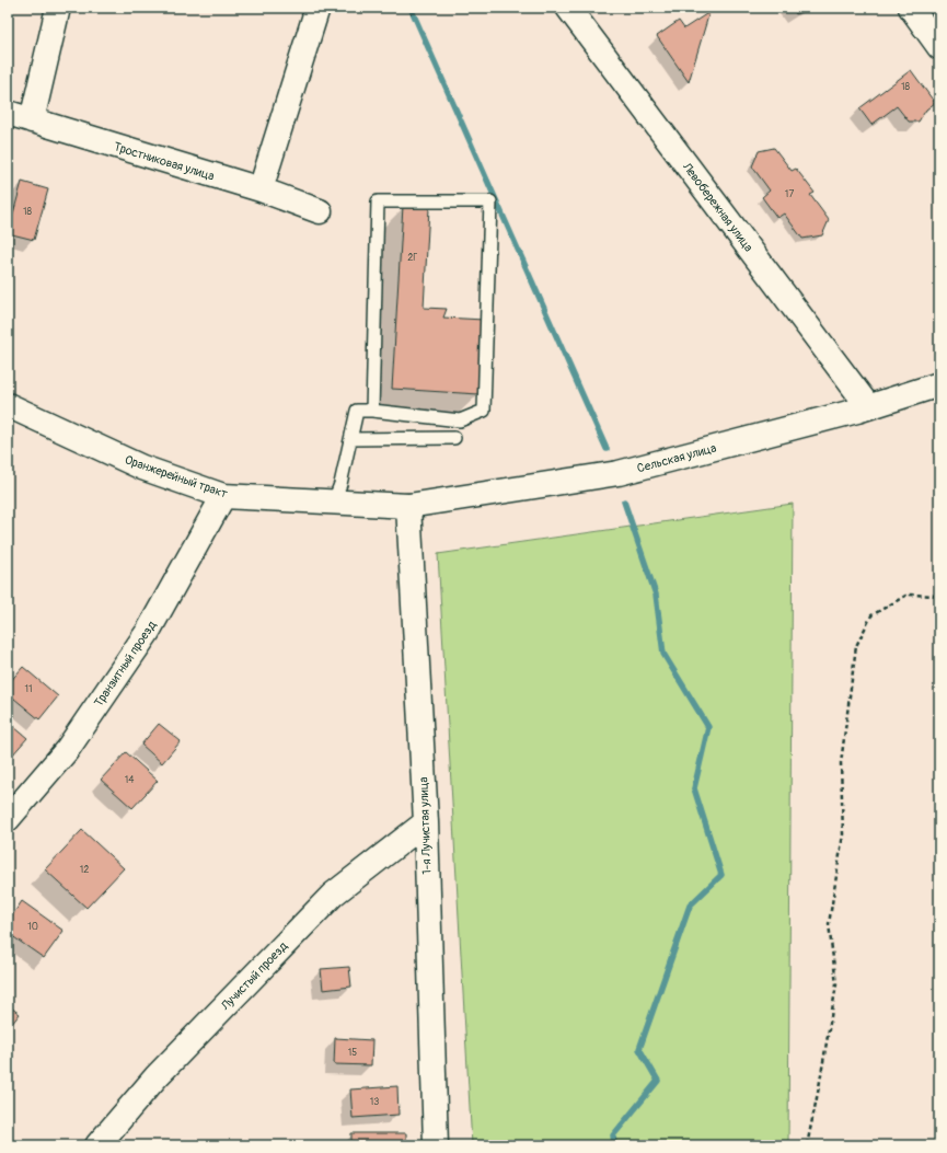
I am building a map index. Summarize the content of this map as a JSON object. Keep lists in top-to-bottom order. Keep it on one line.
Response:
{"streets":{"street":["Тростниковая улица","Левобережная улица","Сельская улица","Оранжерейный тракт","Транзитный проезд","1-я Лучистая улица","Лучистый проезд"]},"crossings":[["Левобережная улица","Сельская улица"],["Сельская улица","Оранжерейный тракт"],["Сельская улица","1-я Лучистая улица"],["Оранжерейный тракт","Транзитный проезд"],["Оранжерейный тракт","1-я Лучистая улица"],["1-я Лучистая улица","Лучистый проезд"]],"house_numbers":["18","17","18","2Г","11","14","12","10","15","13"]}
